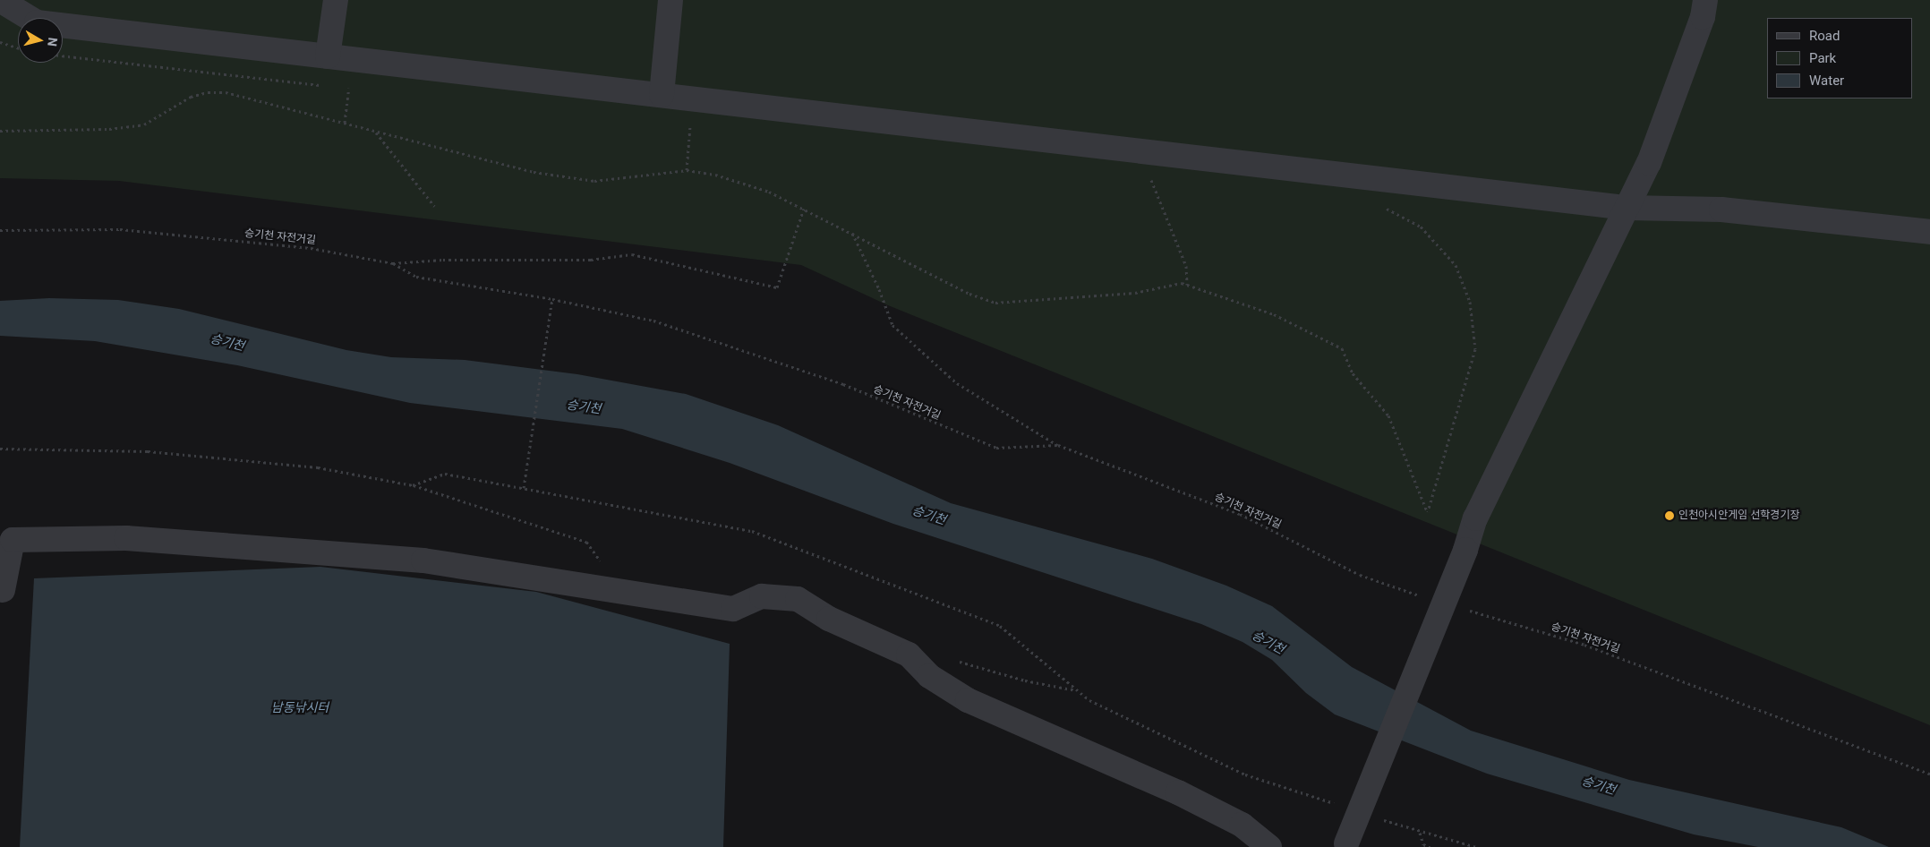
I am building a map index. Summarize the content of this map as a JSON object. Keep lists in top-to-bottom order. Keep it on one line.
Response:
{"streets":{"path":["승기천 자전거길"]},"water":["승기천","남동낚시터"],"places":["인천아시안게임 선학경기장"],"legend":["Road","Park","Water"],"north":"right"}
